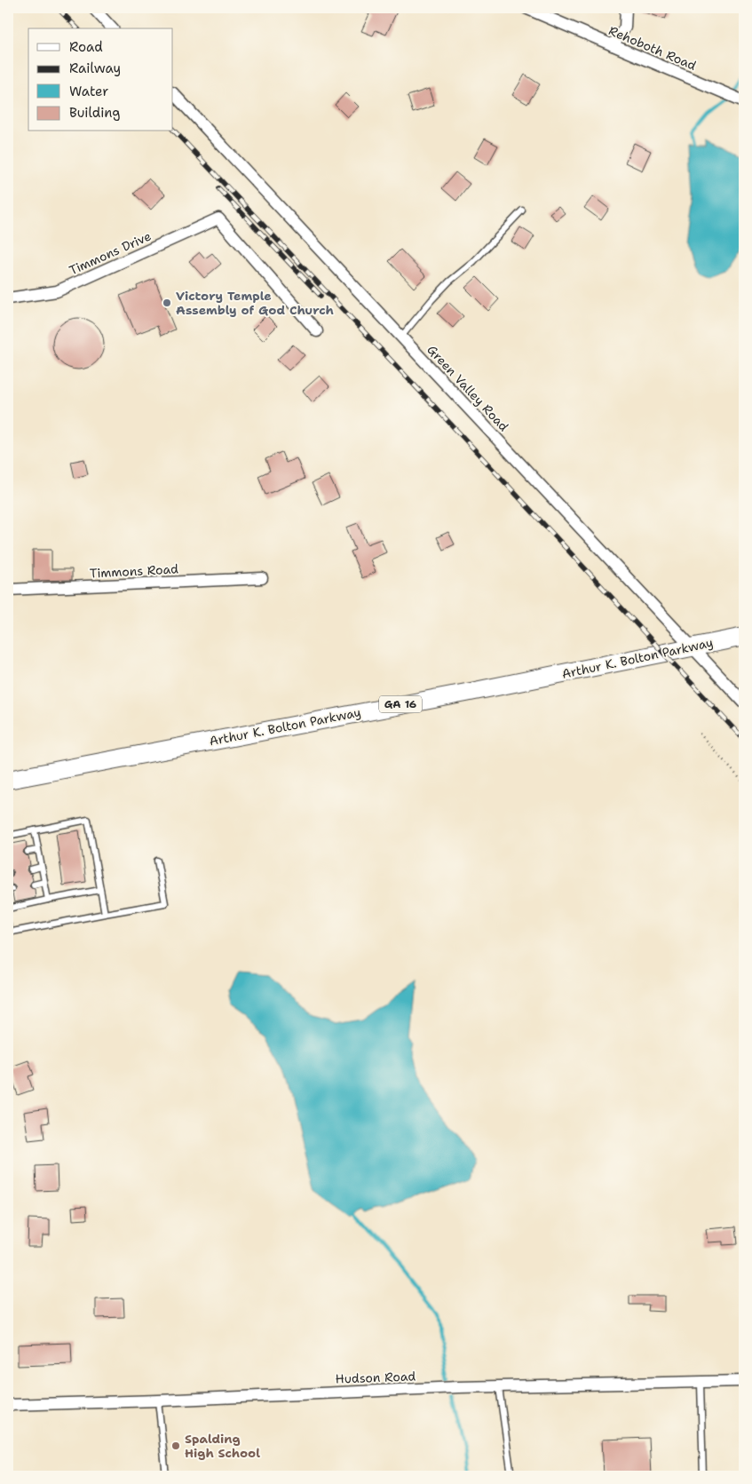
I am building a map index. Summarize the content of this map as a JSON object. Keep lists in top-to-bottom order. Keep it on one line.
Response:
{"streets":{"main road":["Arthur K. Bolton Parkway","GA 16"],"street":["Rehoboth Road","Timmons Drive","Green Valley Road","Timmons Road","Hudson Road"]},"crossings":[["Green Valley Road","Arthur K. Bolton Parkway"]],"places":["Victory Temple Assembly of God Church","Spalding High School"],"legend":["Road","Railway","Water","Building"]}
